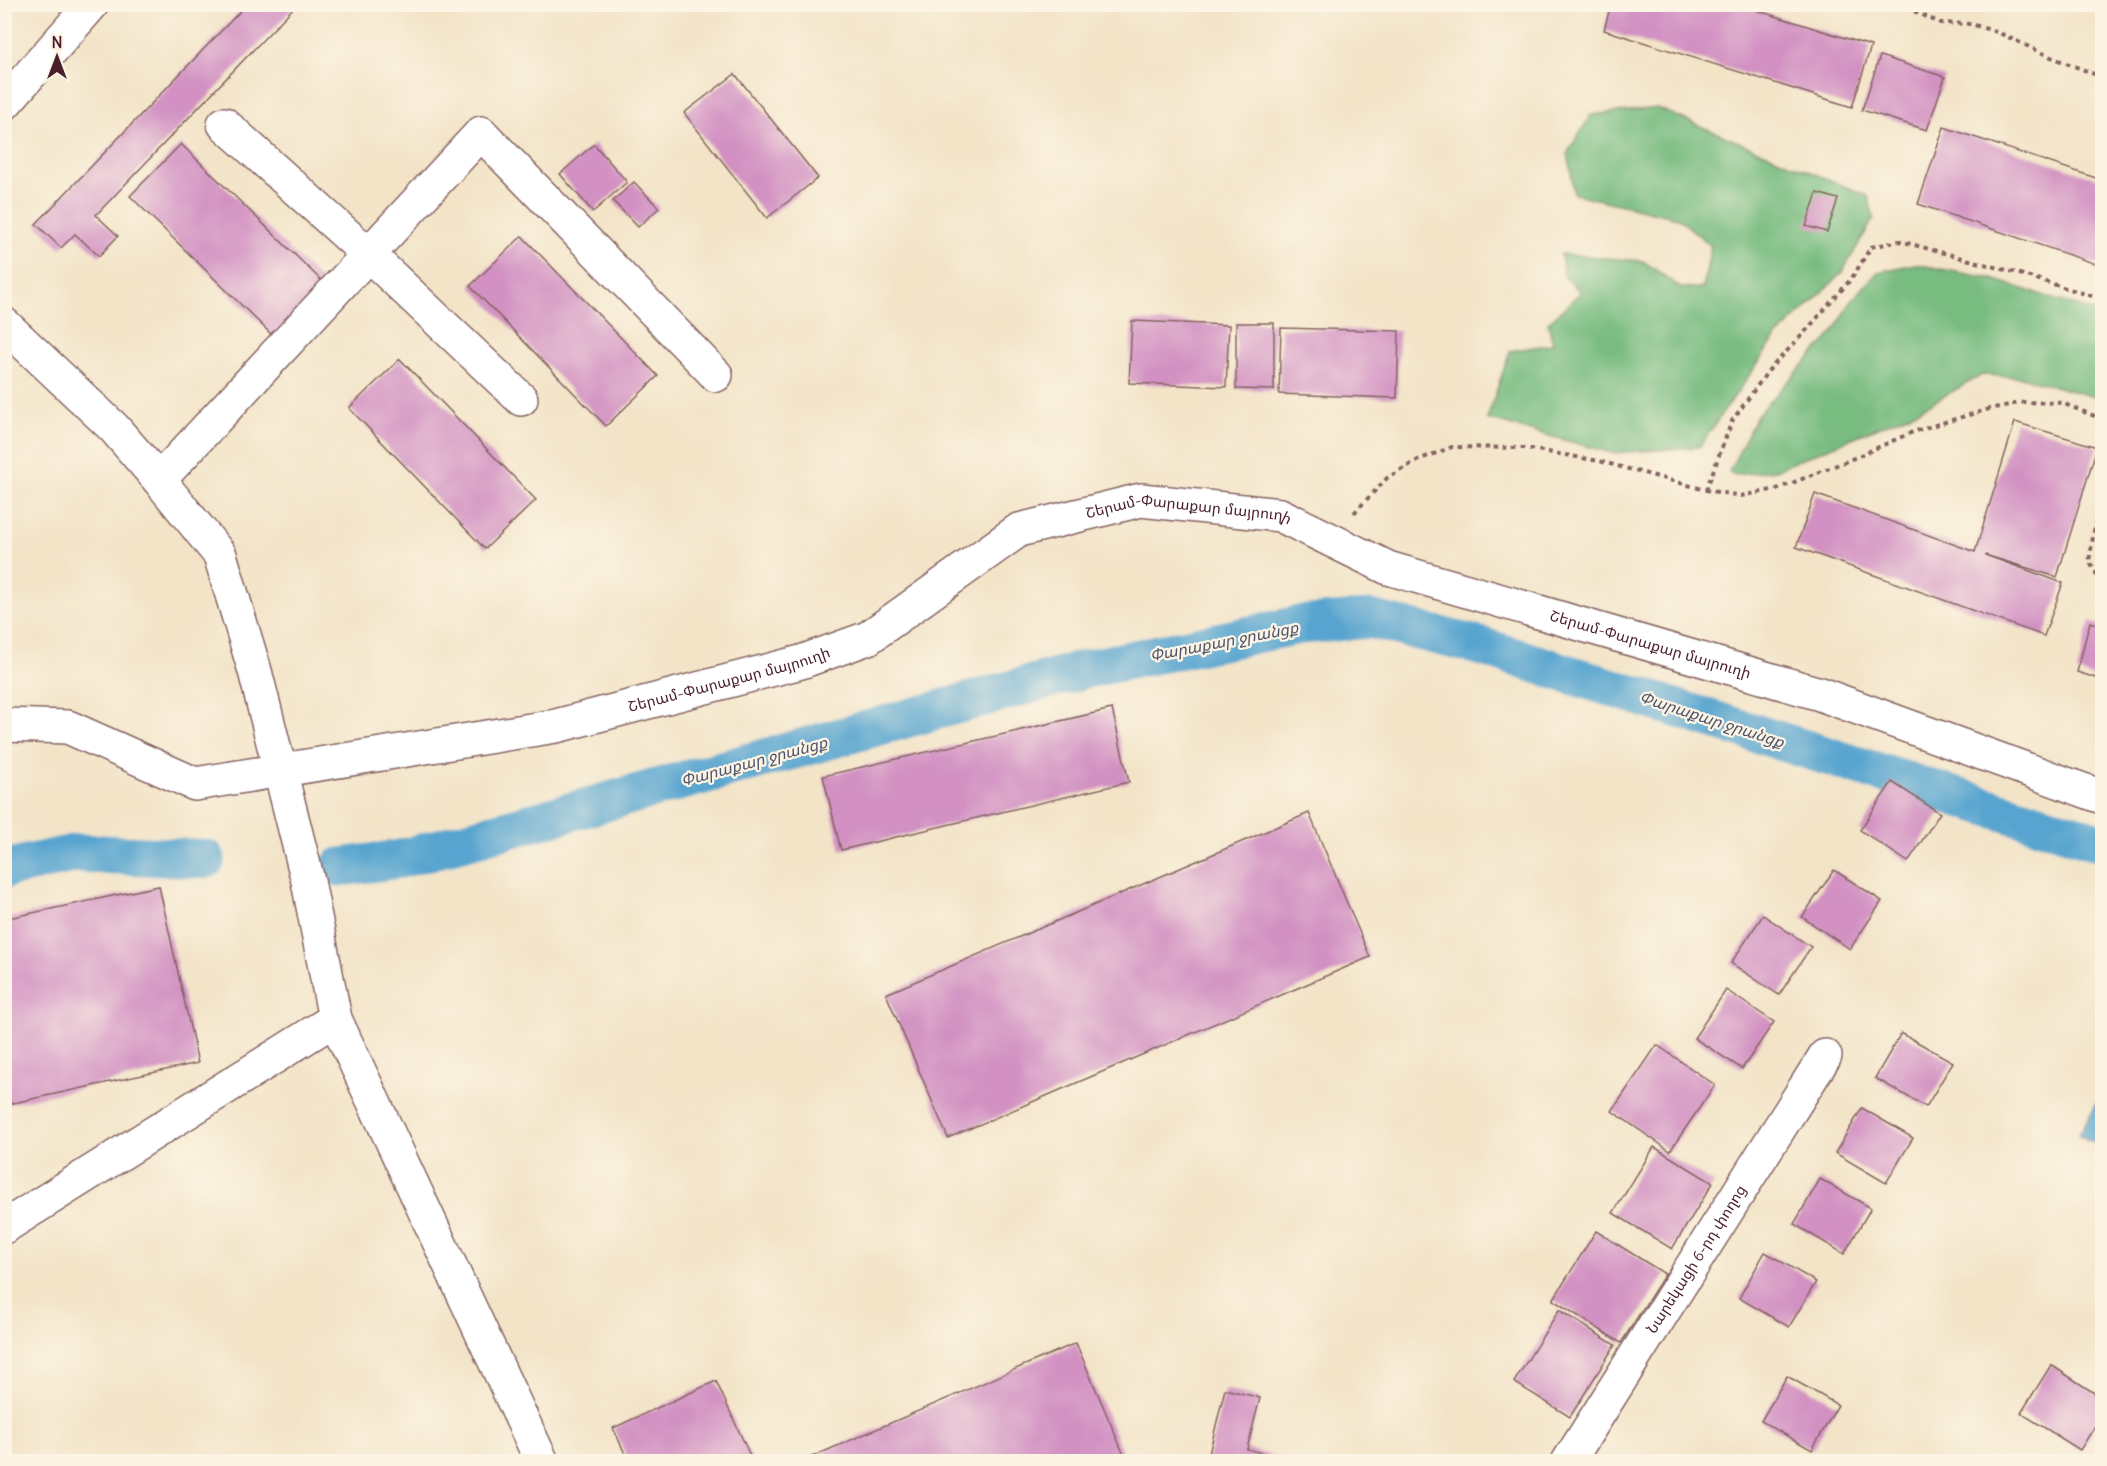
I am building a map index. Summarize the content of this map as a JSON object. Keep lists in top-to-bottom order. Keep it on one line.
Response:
{"streets":{"street":["Շերամ-Փարաքար մայրուղի","Նարեկացի 6-րդ փողոց"]},"water":["Փարաքար ջրանցք"],"north":"top"}
